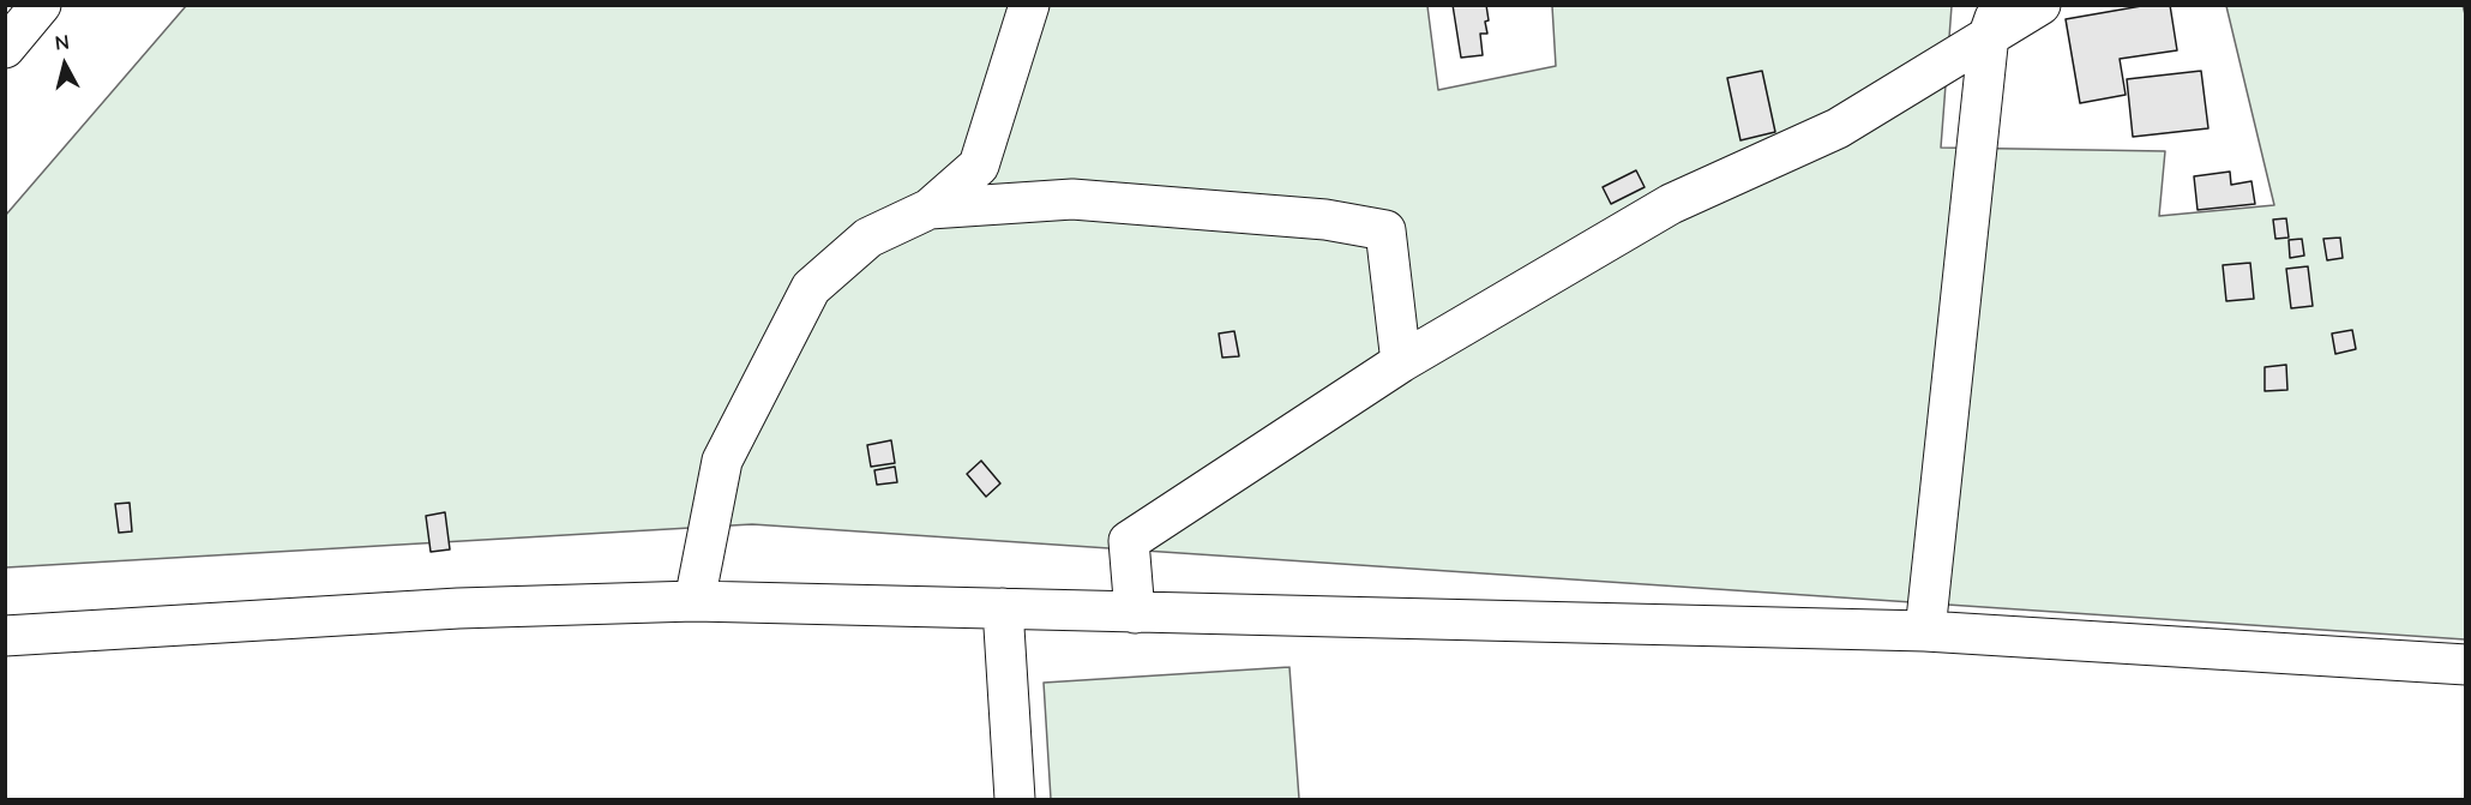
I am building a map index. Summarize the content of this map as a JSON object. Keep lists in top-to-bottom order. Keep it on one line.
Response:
{"north":"top"}
